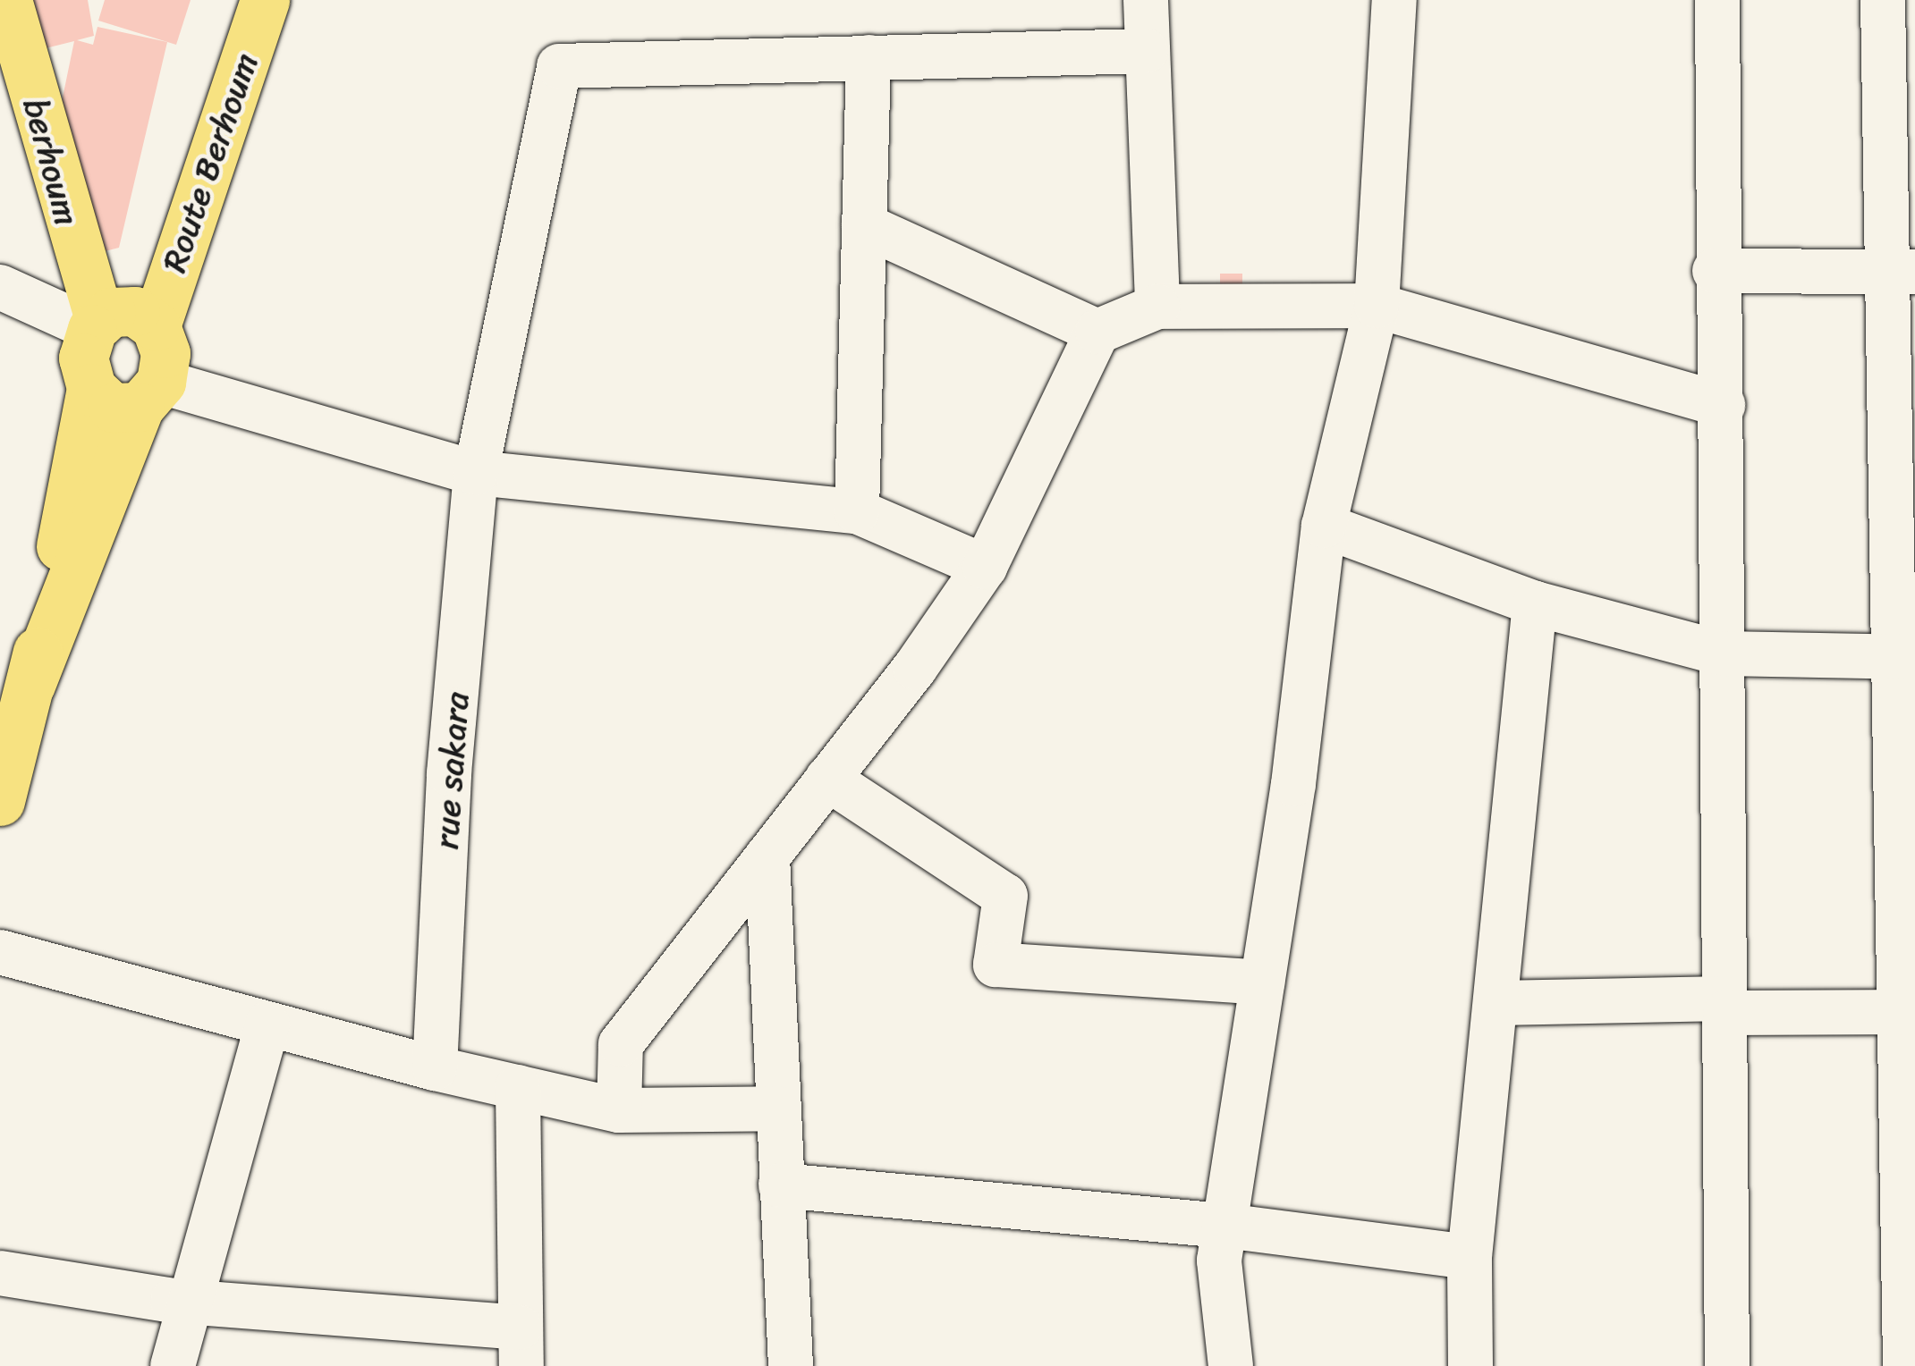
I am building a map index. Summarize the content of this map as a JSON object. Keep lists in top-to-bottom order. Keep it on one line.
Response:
{"streets":{"main road":["berhoum","Route Berhoum"],"street":["rue sakara"]},"crossings":[["berhoum","Route Berhoum"]]}
